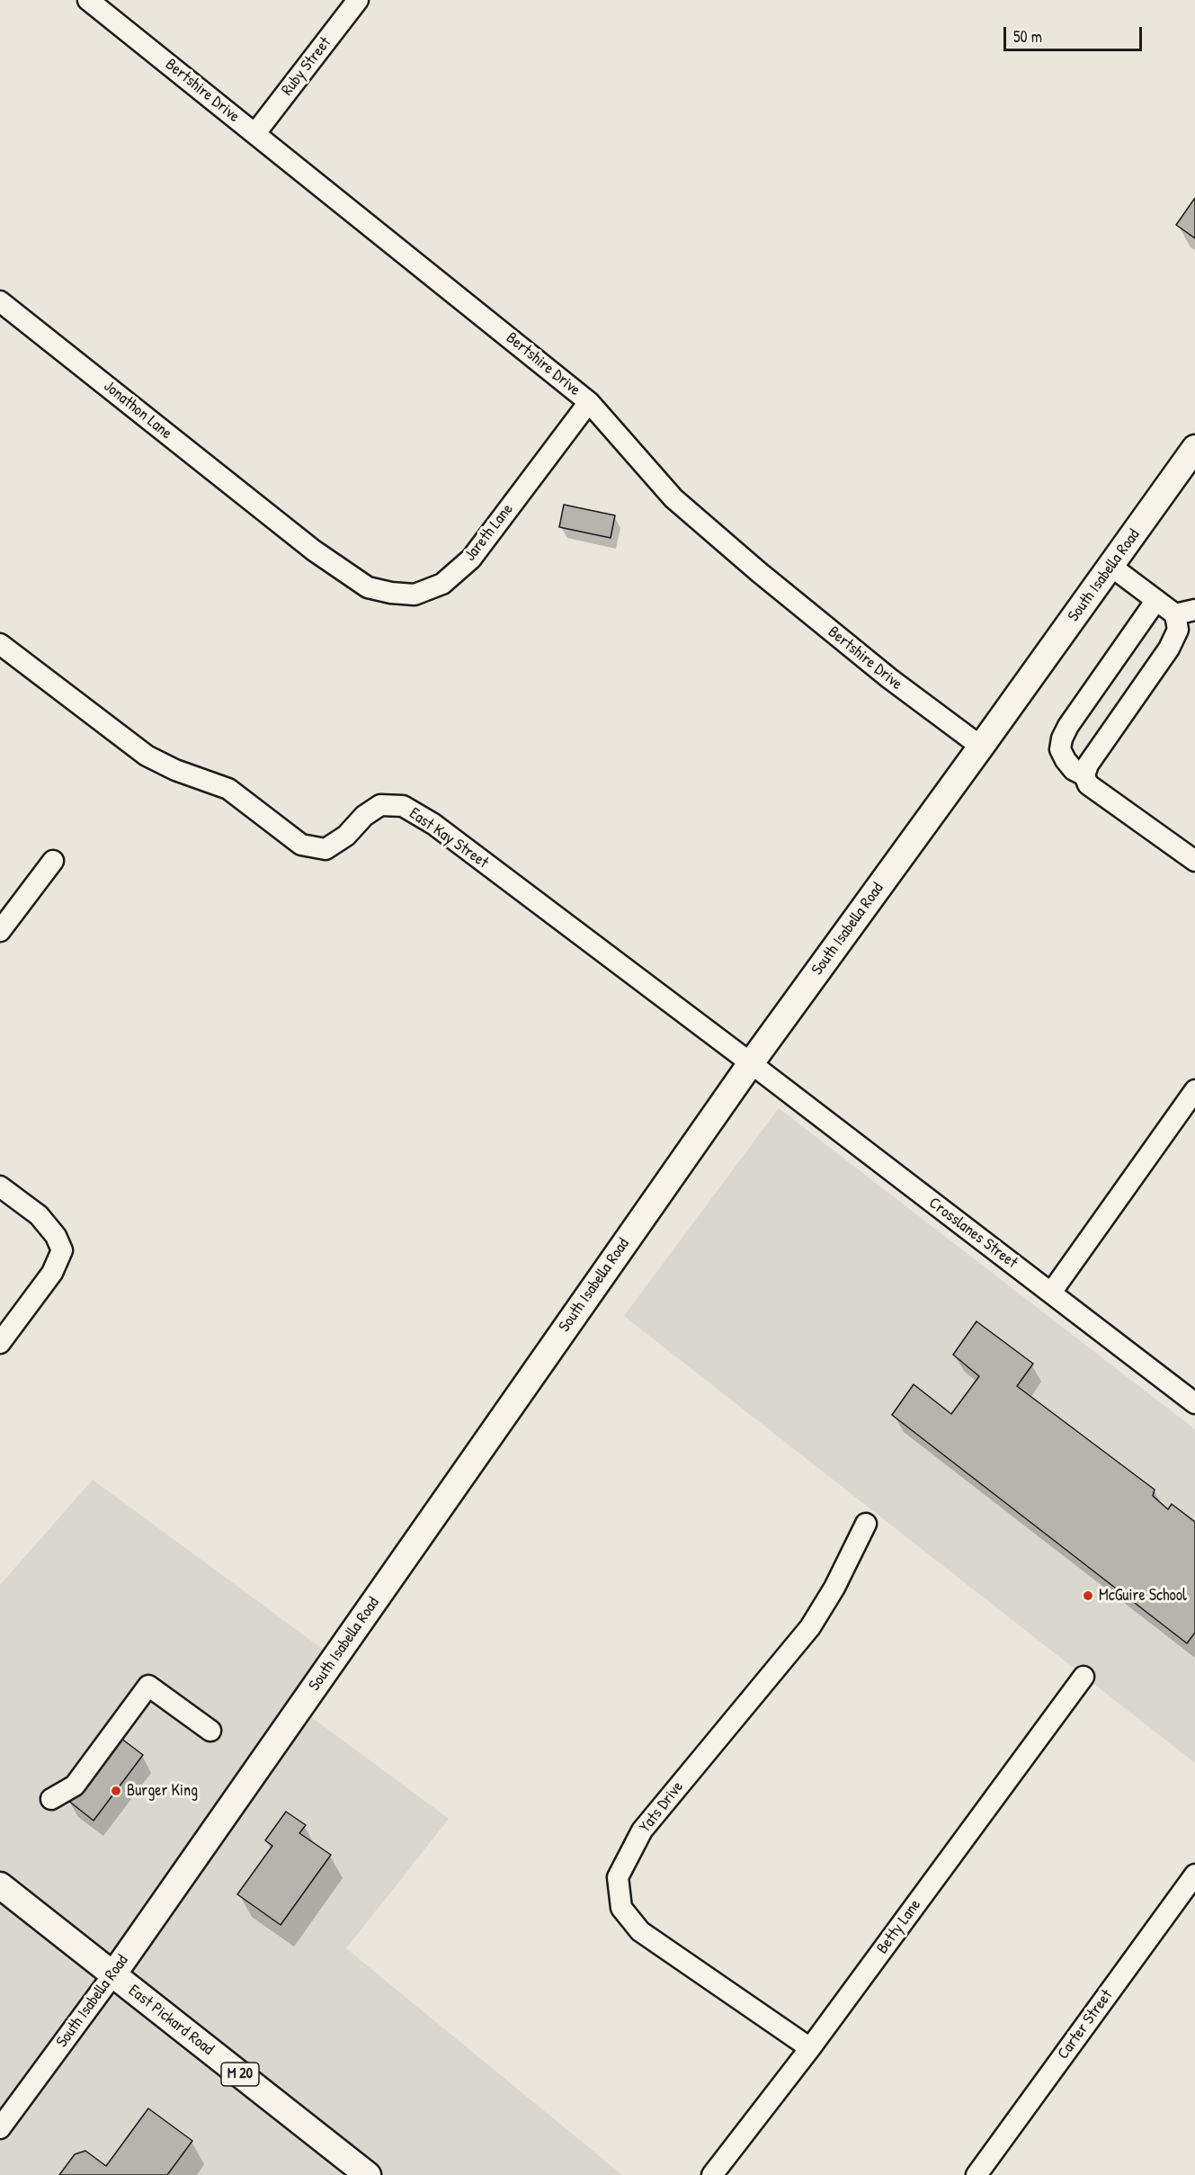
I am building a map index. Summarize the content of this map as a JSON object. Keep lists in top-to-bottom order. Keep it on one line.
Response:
{"streets":{"main road":["South Isabella Road","East Pickard Road","M 20"],"street":["Ruby Street","Bertshire Drive","Jonathon Lane","Jareth Lane","East Kay Street","Crosslanes Street","Yats Drive","Betty Lane","Carter Street"]},"crossings":[["Ruby Street","Bertshire Drive"],["Bertshire Drive","Jareth Lane"],["Bertshire Drive","South Isabella Road"],["Jonathon Lane","Jareth Lane"],["South Isabella Road","East Kay Street"],["South Isabella Road","Crosslanes Street"],["South Isabella Road","East Pickard Road"],["East Kay Street","Crosslanes Street"],["Yats Drive","Betty Lane"]],"places":["McGuire School","Burger King"],"scale_bar":"50 m"}
